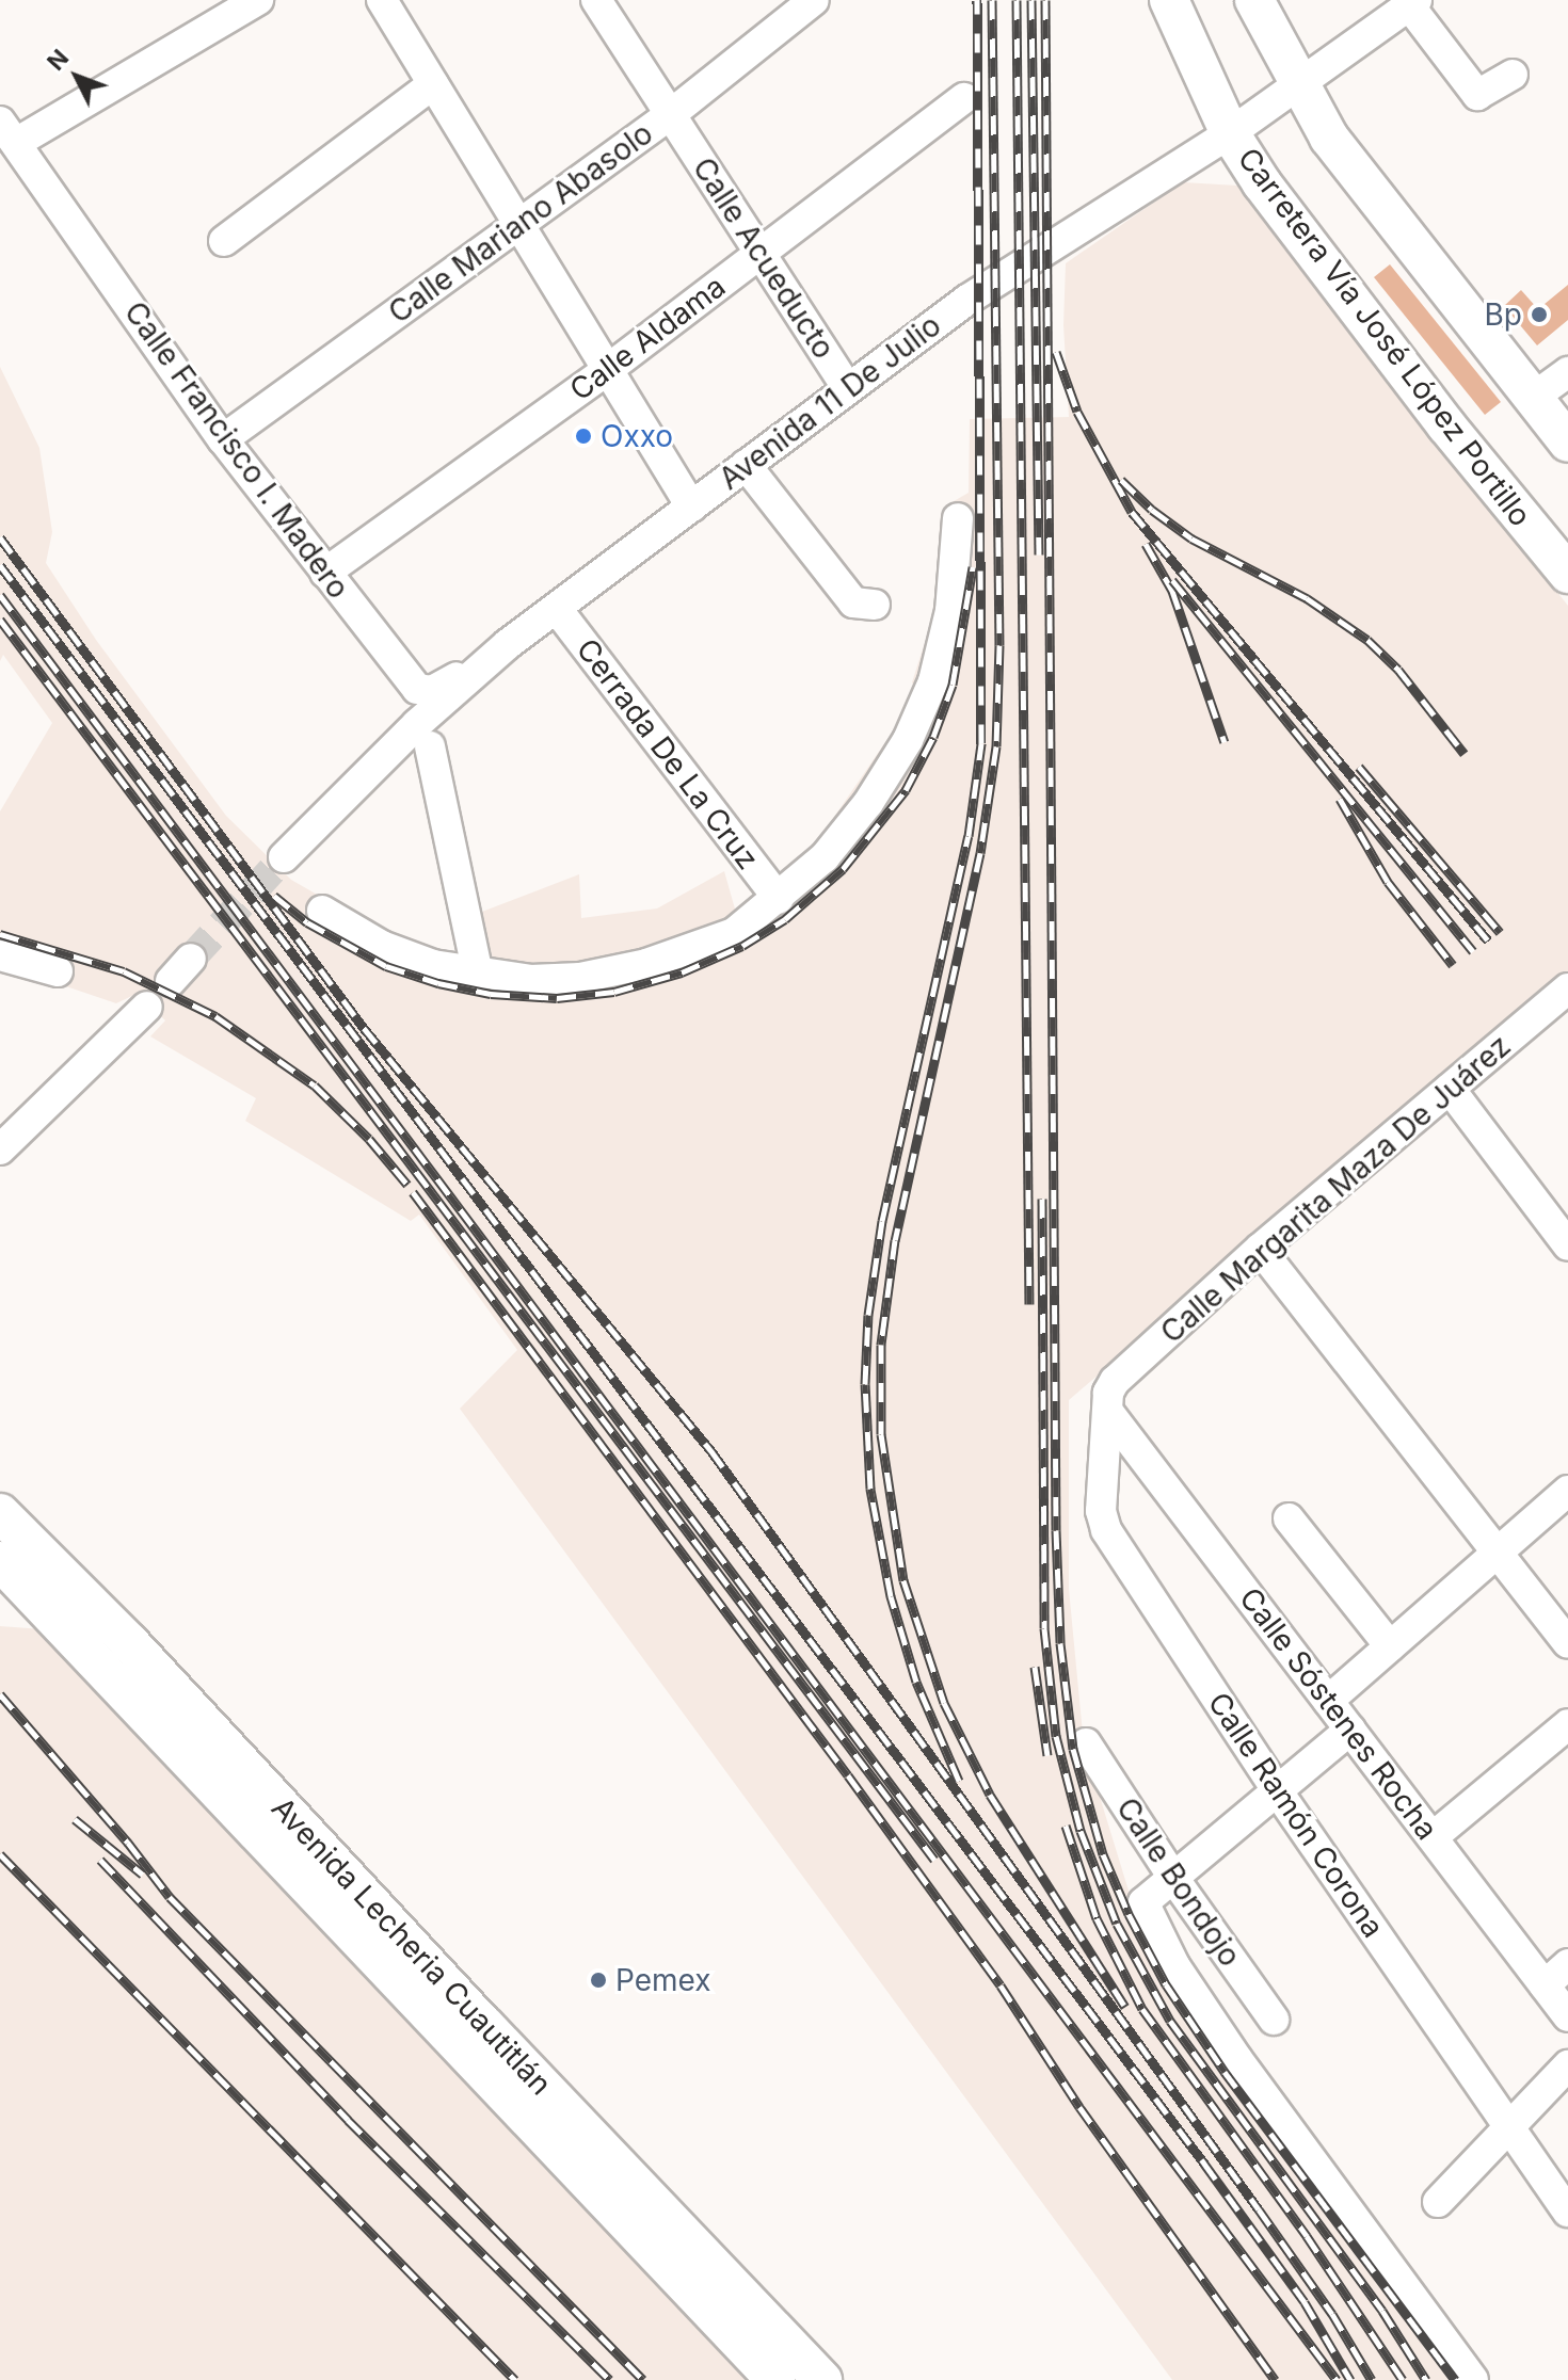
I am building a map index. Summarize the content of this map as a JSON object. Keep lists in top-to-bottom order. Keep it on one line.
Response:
{"streets":{"main road":["Carretera Vía José López Portillo","Avenida Lecheria Cuautitlán"],"street":["Calle Mariano Abasolo","Calle Acueducto","Calle Aldama","Avenida 11 De Julio","Calle Francisco I. Madero","Cerrada De La Cruz","Calle Margarita Maza De Juárez","Calle Sóstenes Rocha","Calle Ramón Corona","Calle Bondojo"]},"crossings":[["Calle Mariano Abasolo","Calle Acueducto"],["Calle Mariano Abasolo","Calle Francisco I. Madero"],["Calle Acueducto","Calle Aldama"],["Calle Acueducto","Avenida 11 De Julio"],["Carretera Vía José López Portillo","Avenida 11 De Julio"],["Calle Aldama","Calle Francisco I. Madero"],["Avenida 11 De Julio","Calle Francisco I. Madero"],["Avenida 11 De Julio","Cerrada De La Cruz"],["Calle Margarita Maza De Juárez","Calle Sóstenes Rocha"],["Calle Margarita Maza De Juárez","Calle Ramón Corona"],["Calle Sóstenes Rocha","Calle Ramón Corona"]],"places":["Bp","Oxxo","Pemex"],"north":"top left"}
